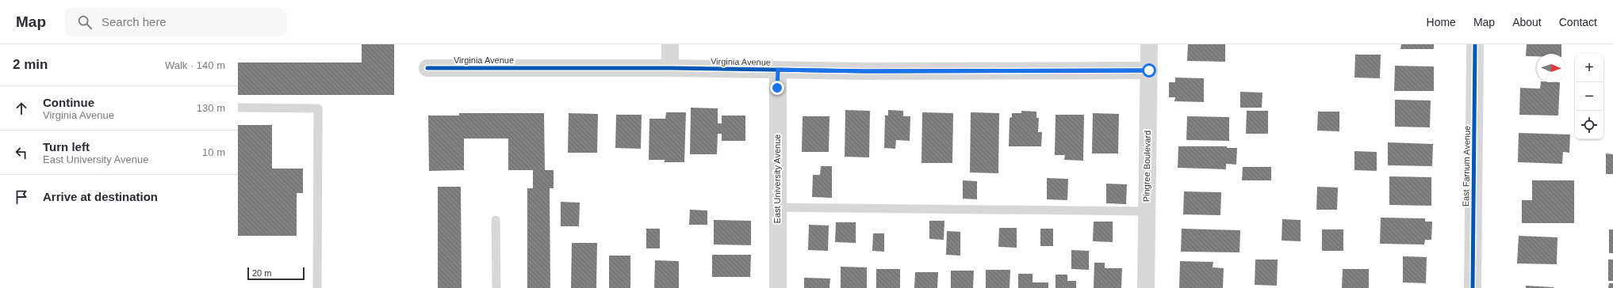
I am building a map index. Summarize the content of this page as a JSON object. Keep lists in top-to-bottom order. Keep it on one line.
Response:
{"streets":{"street":["Virginia Avenue","Pingree Boulevard","East Farnum Avenue","East University Avenue"]},"crossings":[["Virginia Avenue","Pingree Boulevard"],["Virginia Avenue","East University Avenue"]],"scale_bar":"20 m","north":"right","page":{"header":"Map","search":"Search here","nav":["Home","Map","About","Contact"],"heading":["2 min","Walk · 140 m"],"map_buttons":["+","−"],"list":[["Continue","Virginia Avenue","130 m"],["Turn left","East University Avenue","10 m"],"Arrive at destination"],"scale":"20 m"}}
